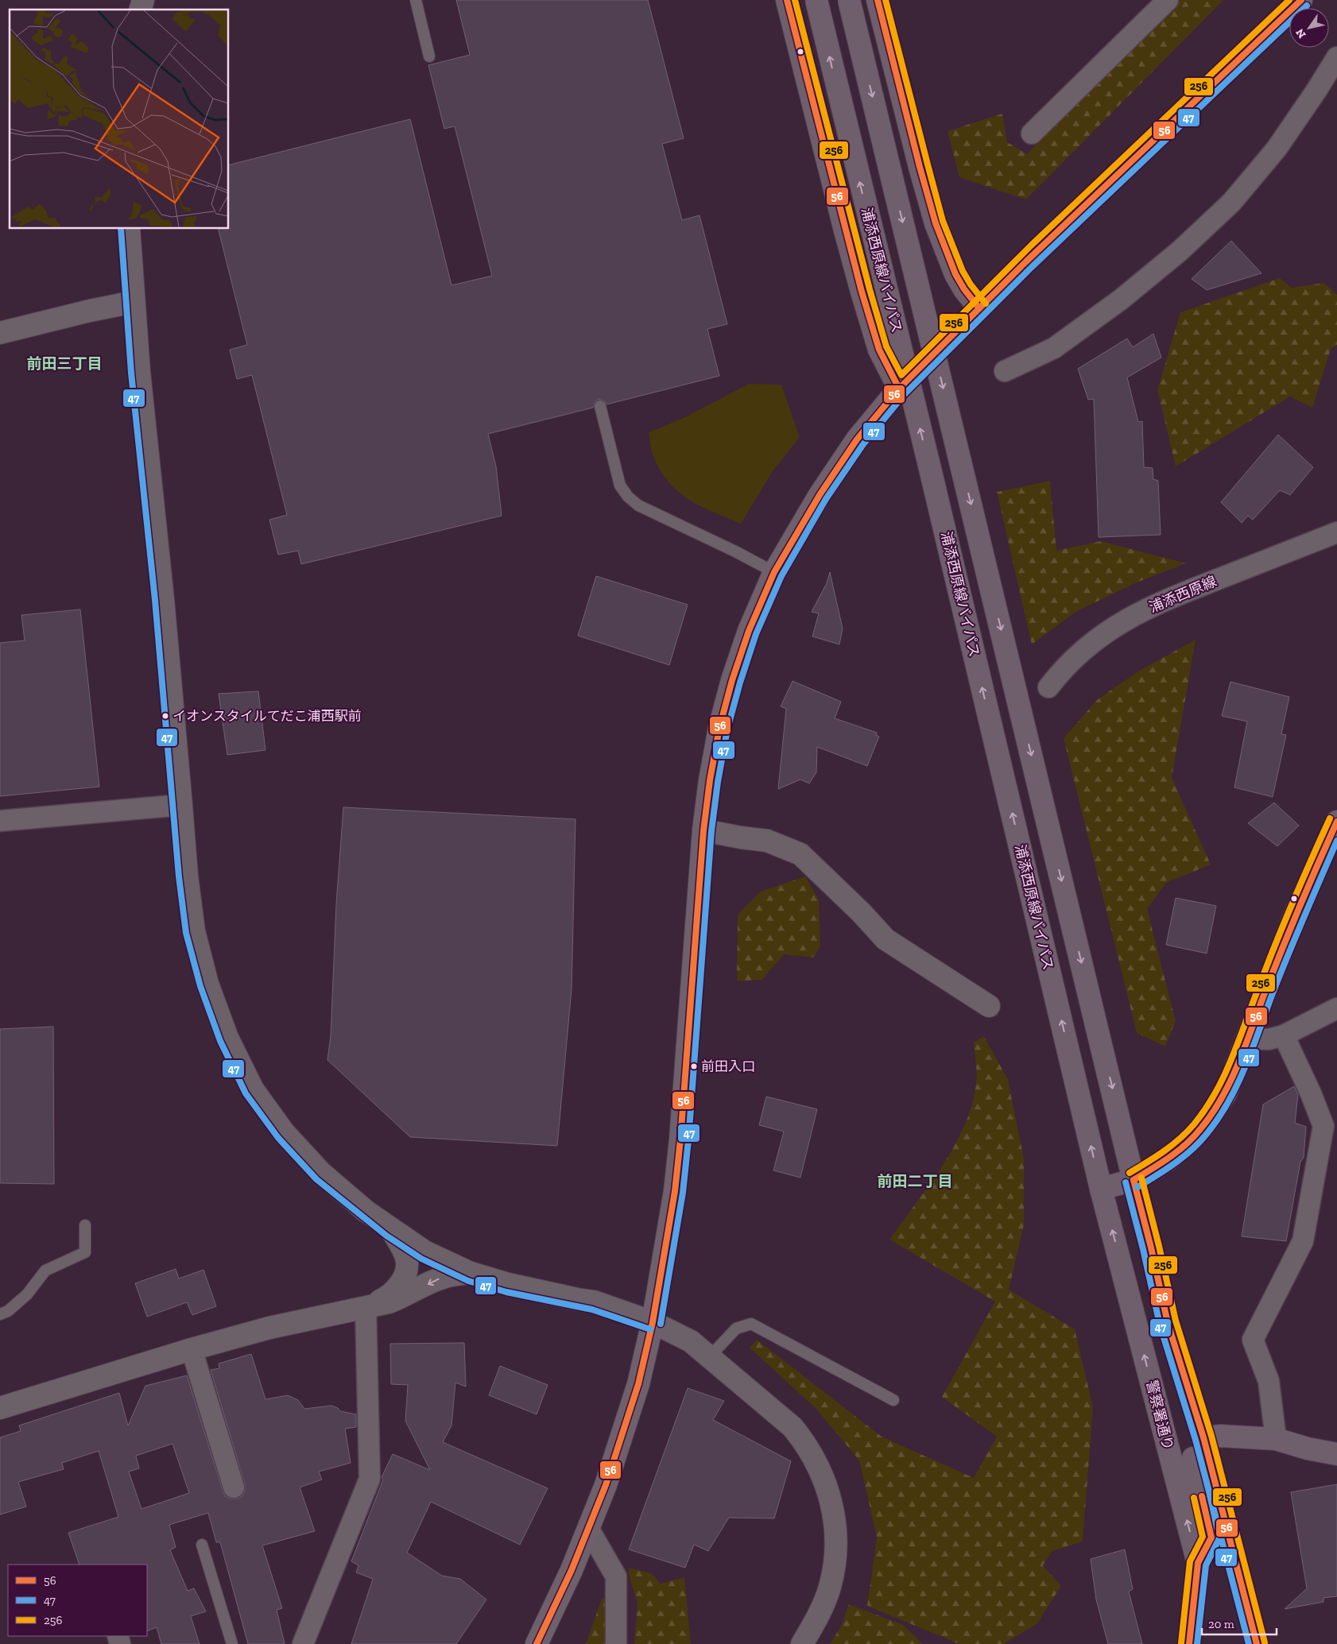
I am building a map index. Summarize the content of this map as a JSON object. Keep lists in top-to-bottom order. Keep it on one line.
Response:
{"streets":{"main road":["浦添西原線バイパス","警察署通り"],"street":["浦添西原線"]},"crossings":[["浦添西原線バイパス","警察署通り"]],"districts":["前田三丁目","前田二丁目"],"places":["イオンスタイルてだこ浦西駅前","前田入口"],"lines":["transit line 56","transit line 256","transit line 47"],"legend":["56","47","256"],"scale_bar":"20 m","north":"bottom left"}
